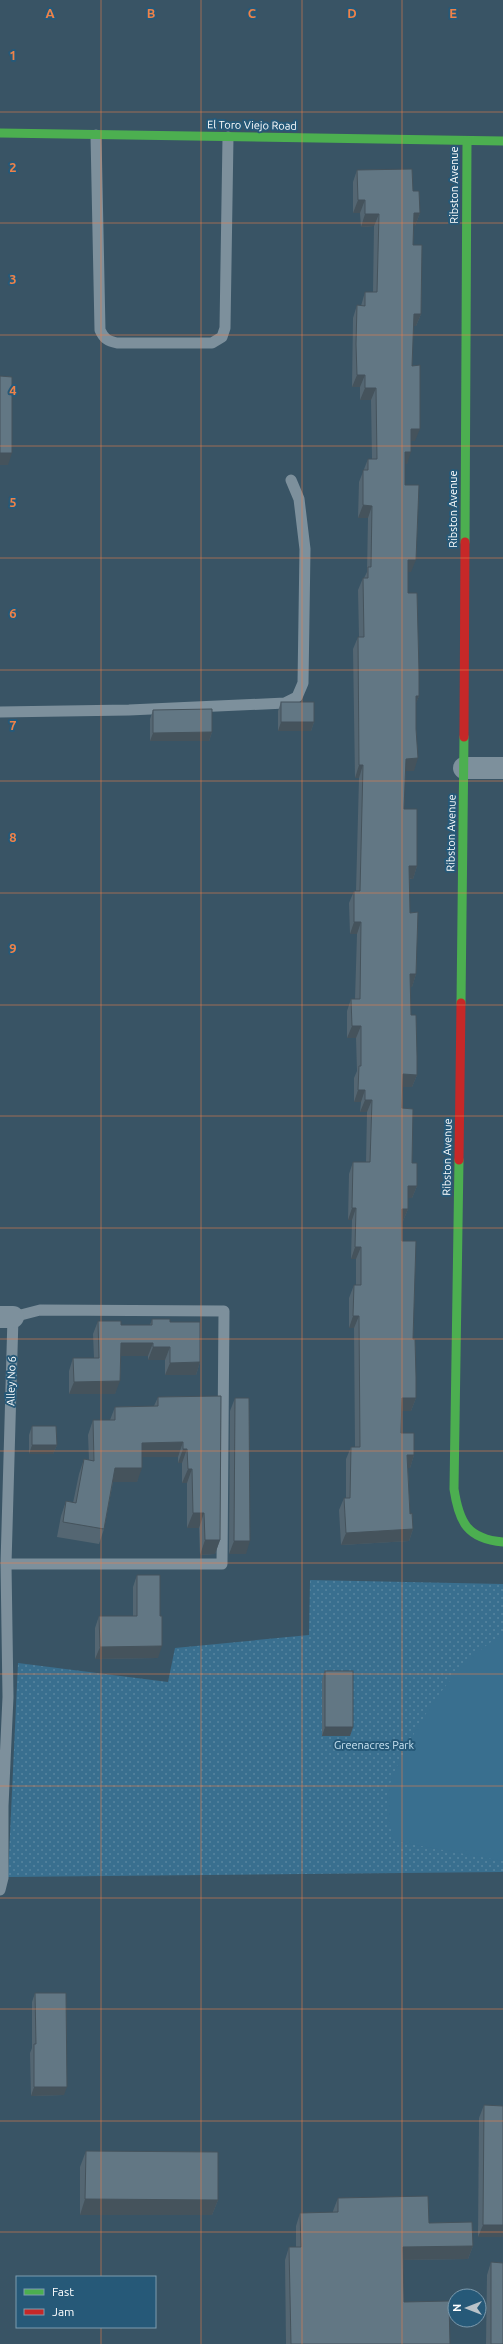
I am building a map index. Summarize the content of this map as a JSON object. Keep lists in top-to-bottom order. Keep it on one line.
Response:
{"streets":{"street":["El Toro Viejo Road","Ribston Avenue"],"lane":["Alley No 6"]},"crossings":[["El Toro Viejo Road","Ribston Avenue"]],"parks":["Greenacres Park"],"legend":["Fast","Jam"],"north":"left","grid":{"columns":["A","B","C","D","E"],"rows":["1","2","3","4","5","6","7","8","9"]}}
